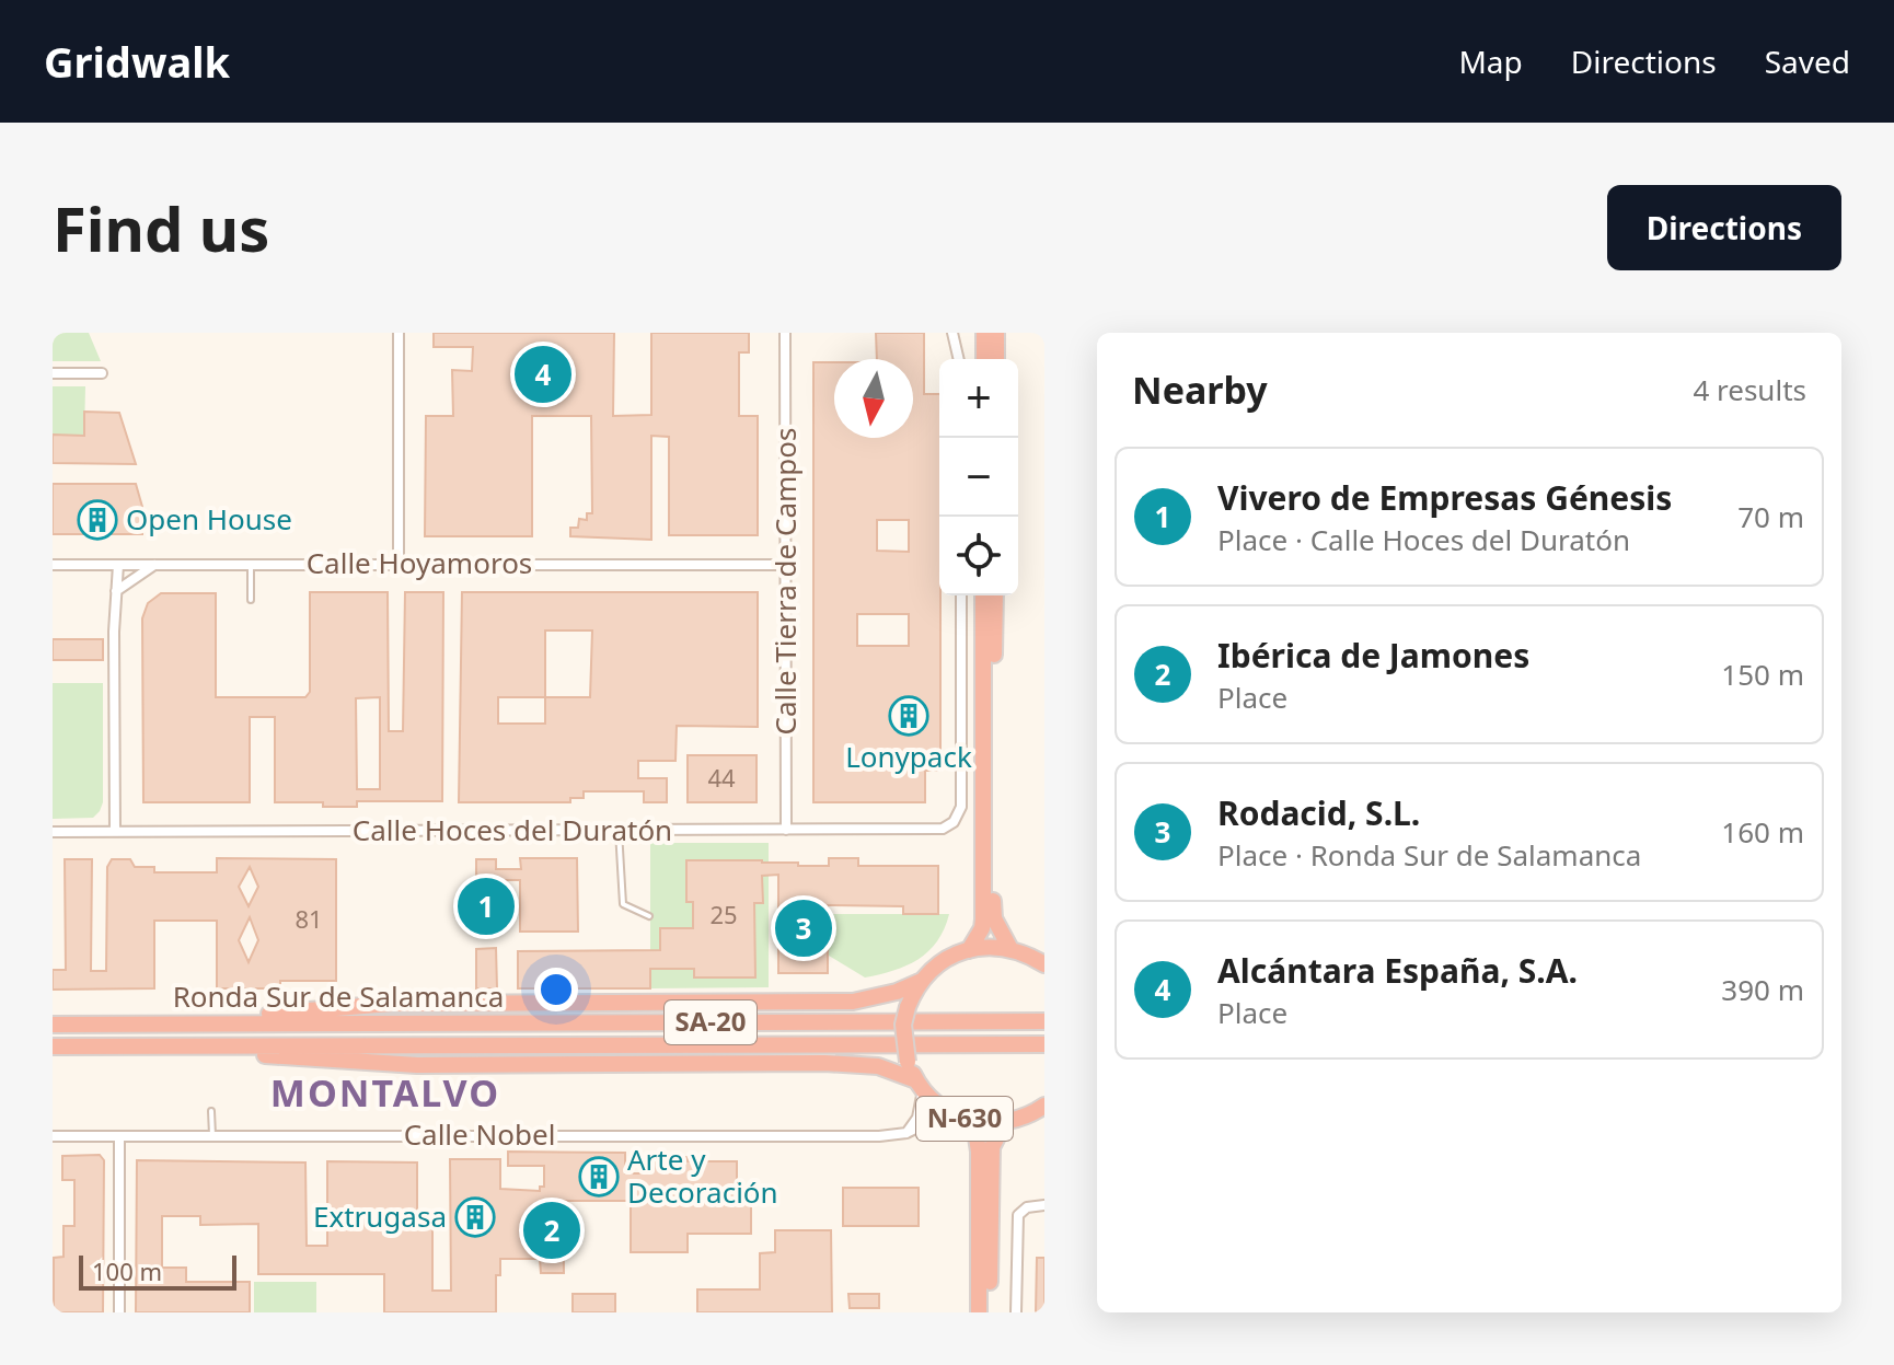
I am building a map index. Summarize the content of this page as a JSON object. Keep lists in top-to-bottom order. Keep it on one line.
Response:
{"streets":{"highway":["Ronda Sur de Salamanca","SA-20","N-630"],"street":["Calle Hoyamoros","Calle Tierra de Campos","Calle Hoces del Duratón","Calle Nobel"]},"crossings":[["Calle Hoyamoros","Calle Tierra de Campos"],["Calle Tierra de Campos","Calle Hoces del Duratón"],["N-630","Calle Nobel"]],"districts":["MONTALVO"],"places":{"building":["Open House","Lonypack","Arte y Decoración","Extrugasa"]},"house_numbers":["44","25","81"],"scale_bar":"100 m","north":"bottom","page":{"header":"Gridwalk","nav":["Map","Directions","Saved"],"buttons":"Directions","title":"Find us","heading":["Nearby","4 results"],"pins":["4","1","3","2"],"map_buttons":["+","−"],"list":[{"mark":"1","name":"Vivero de Empresas Génesis","note":"Place · Calle Hoces del Duratón","value":"70 m"},{"mark":"2","name":"Ibérica de Jamones","note":"Place","value":"150 m"},{"mark":"3","name":"Rodacid, S.L.","note":"Place · Ronda Sur de Salamanca","value":"160 m"},{"mark":"4","name":"Alcántara España, S.A.","note":"Place","value":"390 m"}],"scale":"100 m"}}
